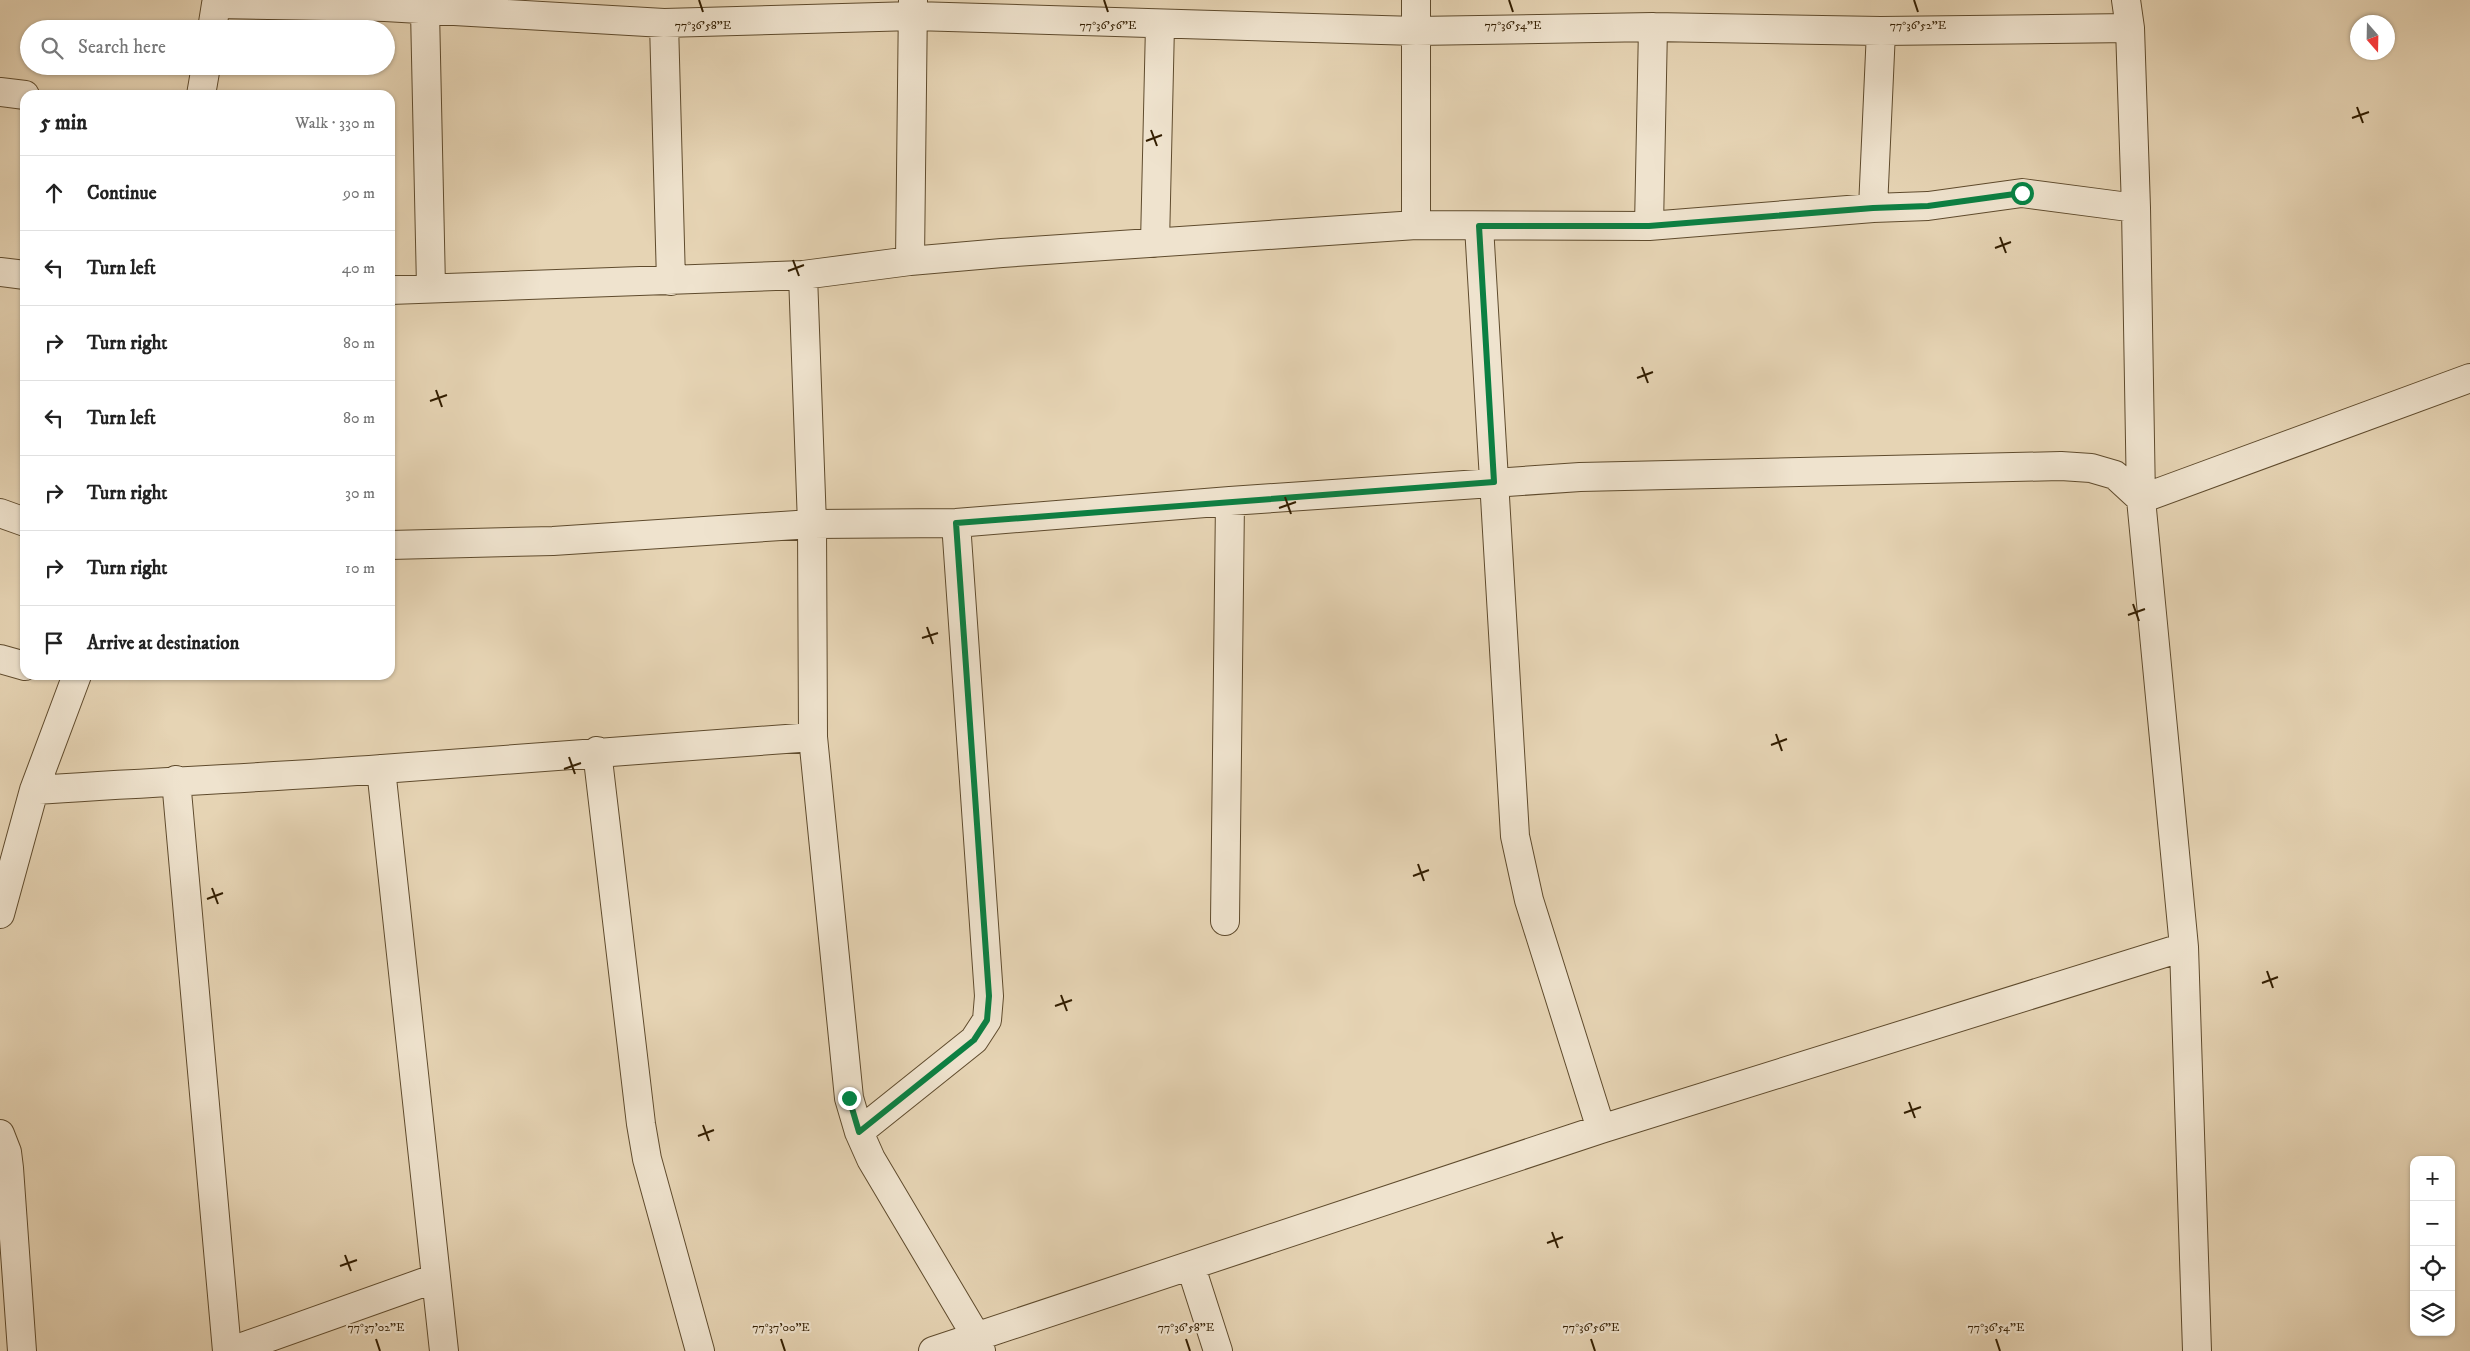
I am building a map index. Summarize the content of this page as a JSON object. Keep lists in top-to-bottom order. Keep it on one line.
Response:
{"north":"bottom","page":{"search":"Search here","heading":["5 min","Walk · 330 m"],"list":[["Continue","90 m"],["Turn left","40 m"],["Turn right","80 m"],["Turn left","80 m"],["Turn right","30 m"],["Turn right","10 m"],"Arrive at destination"],"map_buttons":["+","−"]},"coordinates":["77°36'56\"E","77°36'58\"E","77°36'54\"E","77°36'52\"E","77°37'02\"E","77°37'00\"E"]}
